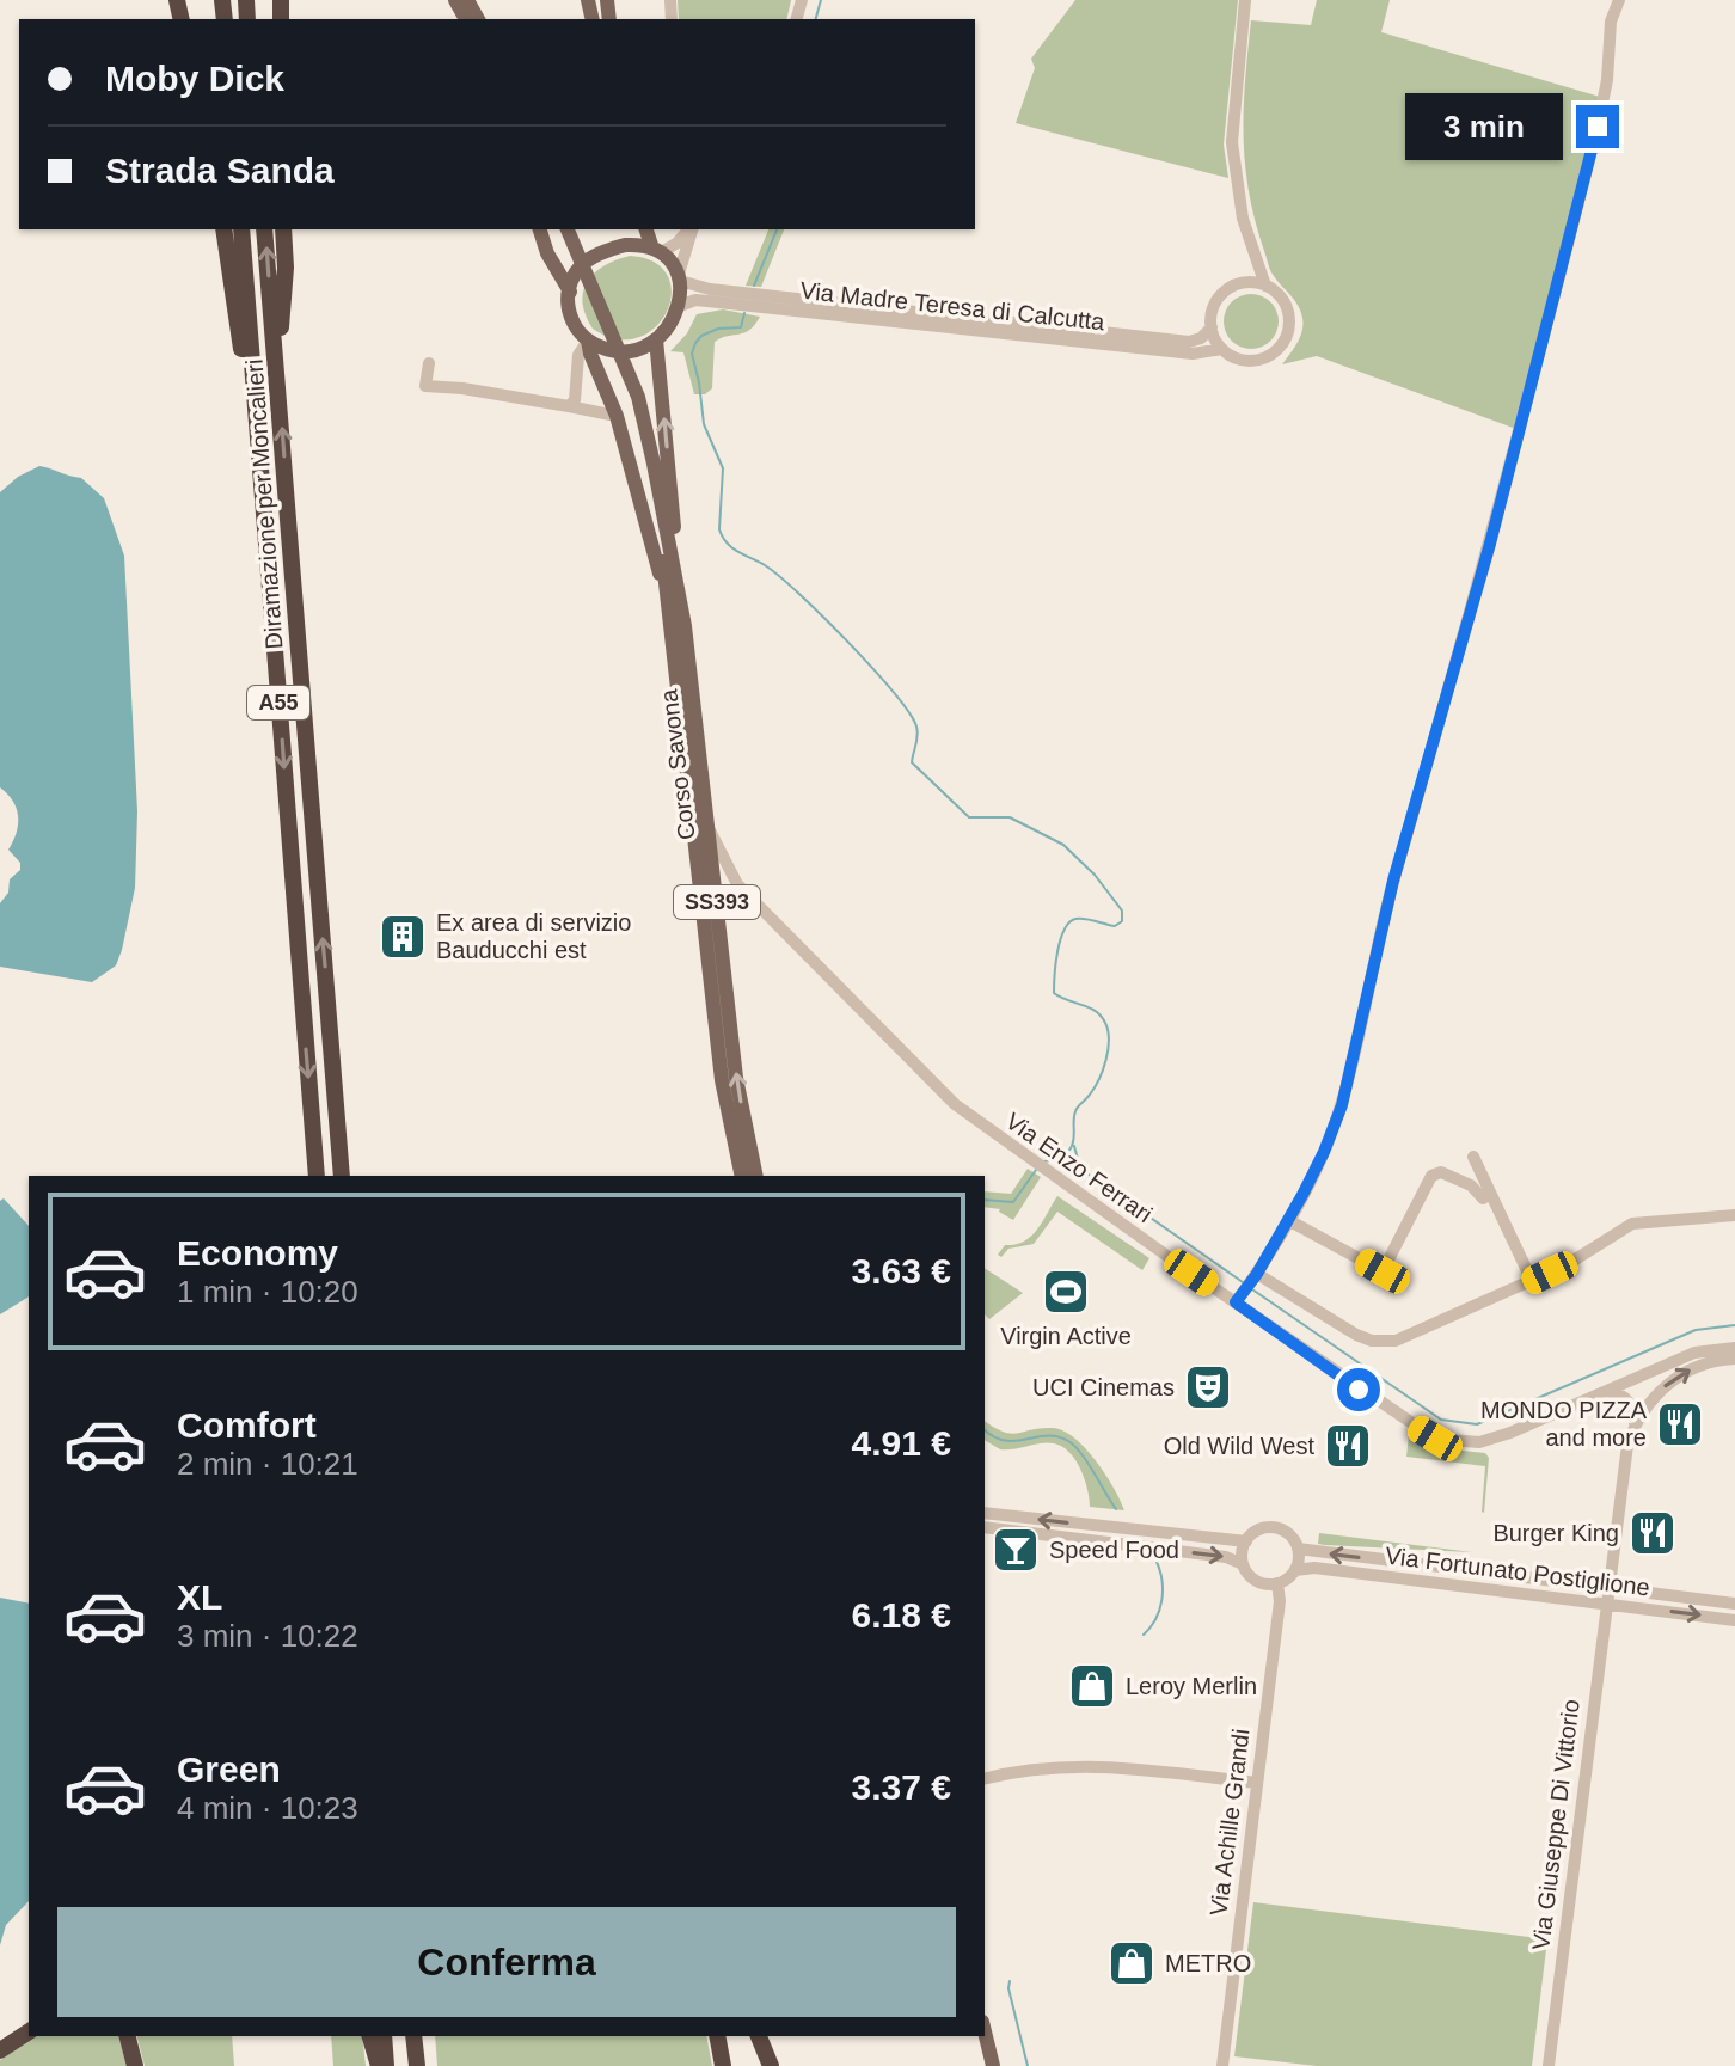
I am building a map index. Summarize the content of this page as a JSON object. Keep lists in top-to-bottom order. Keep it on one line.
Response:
{"streets":{"highway":["Diramazione per Moncalieri","A55"],"main road":["Corso Savona","SS393"],"street":["Via Madre Teresa di Calcutta","Via Enzo Ferrari","Via Fortunato Postiglione","Via Achille Grandi","Via Giuseppe Di Vittorio"]},"crossings":[["Corso Savona","Via Enzo Ferrari"],["Via Fortunato Postiglione","Via Achille Grandi"],["Via Fortunato Postiglione","Via Giuseppe Di Vittorio"]],"places":{"building":["Ex area di servizio Bauducchi est"],"sports":["Virgin Active"],"theatre":["UCI Cinemas"],"restaurant":["MONDO PIZZA and more","Old Wild West","Burger King"],"bar":["Speed Food"],"shop":["Leroy Merlin","METRO"]},"page":{"banner":["Moby Dick","Strada Sanda"],"bubble":"3 min","list":[{"name":"Economy","note":"1 min · 10:20","value":"3.63 €"},{"name":"Comfort","note":"2 min · 10:21","value":"4.91 €"},{"name":"XL","note":"3 min · 10:22","value":"6.18 €"},{"name":"Green","note":"4 min · 10:23","value":"3.37 €"}],"buttons":"Conferma"}}
